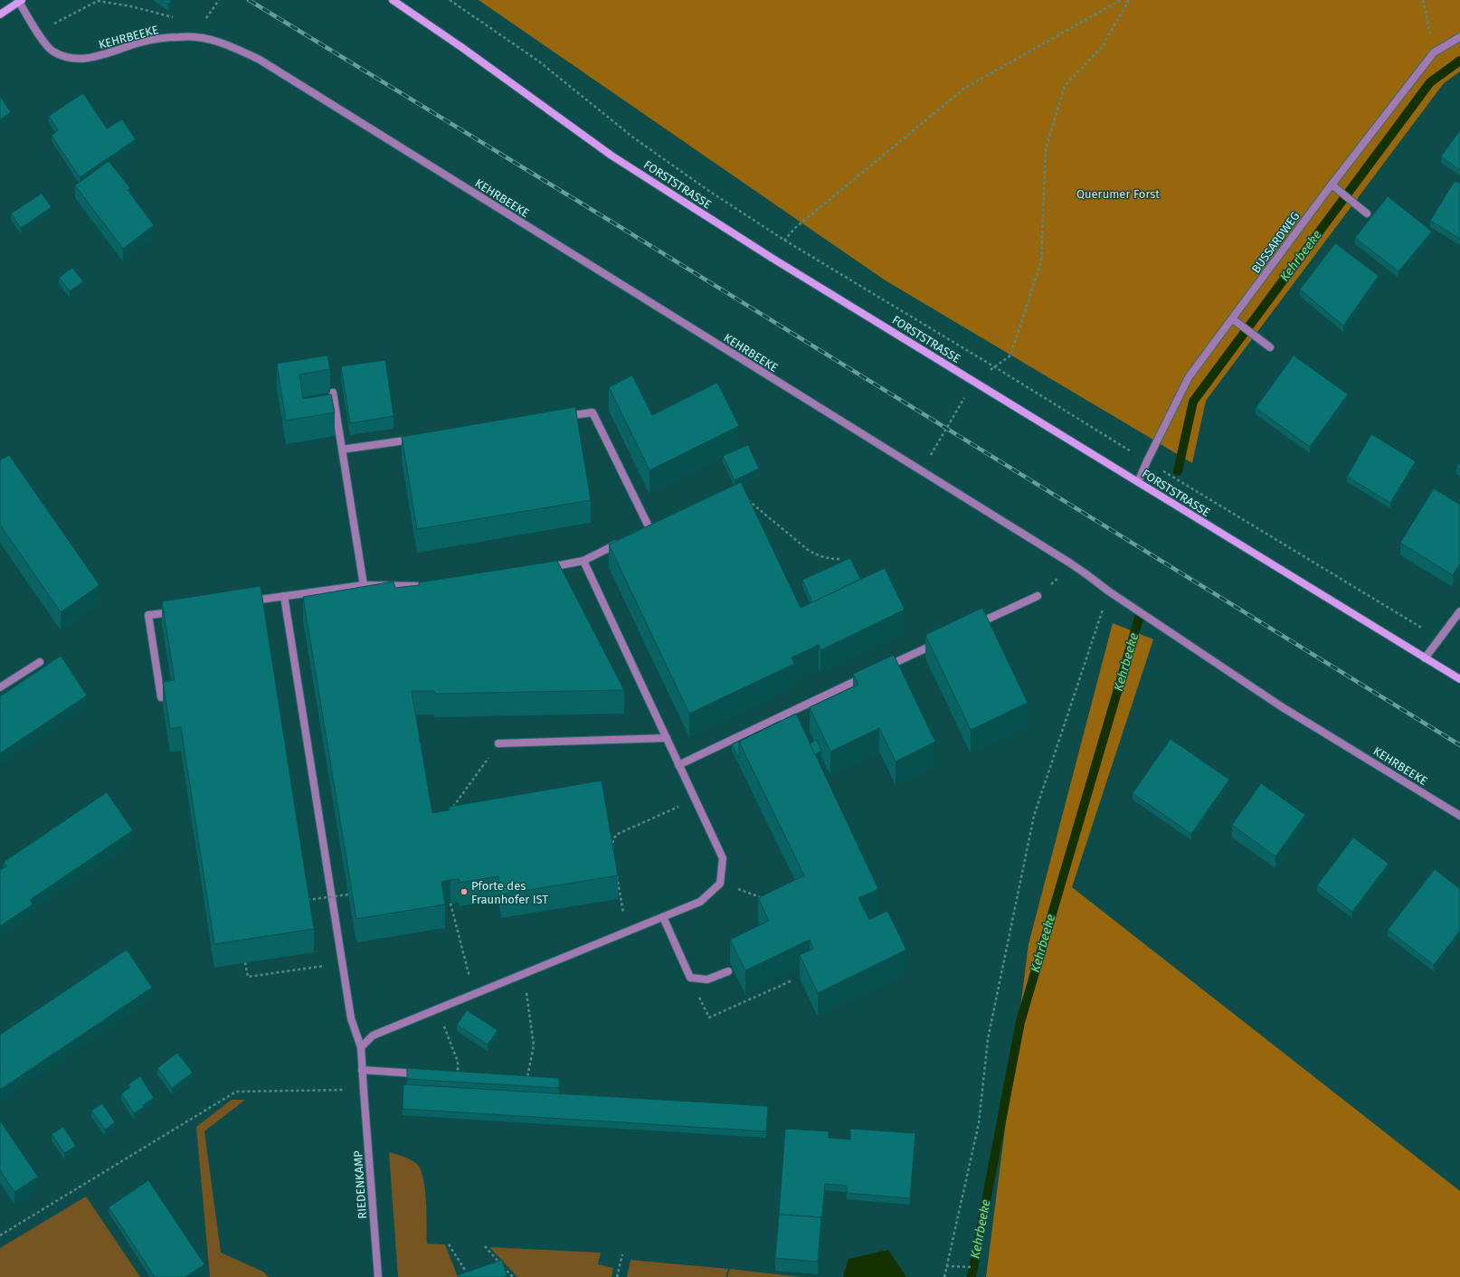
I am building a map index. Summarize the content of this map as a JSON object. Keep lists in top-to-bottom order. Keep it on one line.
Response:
{"streets":{"main road":["FORSTSTRASSE"],"street":["KEHRBEEKE","BUSSARDWEG","RIEDENKAMP"]},"crossings":[["FORSTSTRASSE","BUSSARDWEG"]],"water":["Kehrbeeke"],"parks":["Querumer Forst"],"places":["Pforte des Fraunhofer IST"]}
